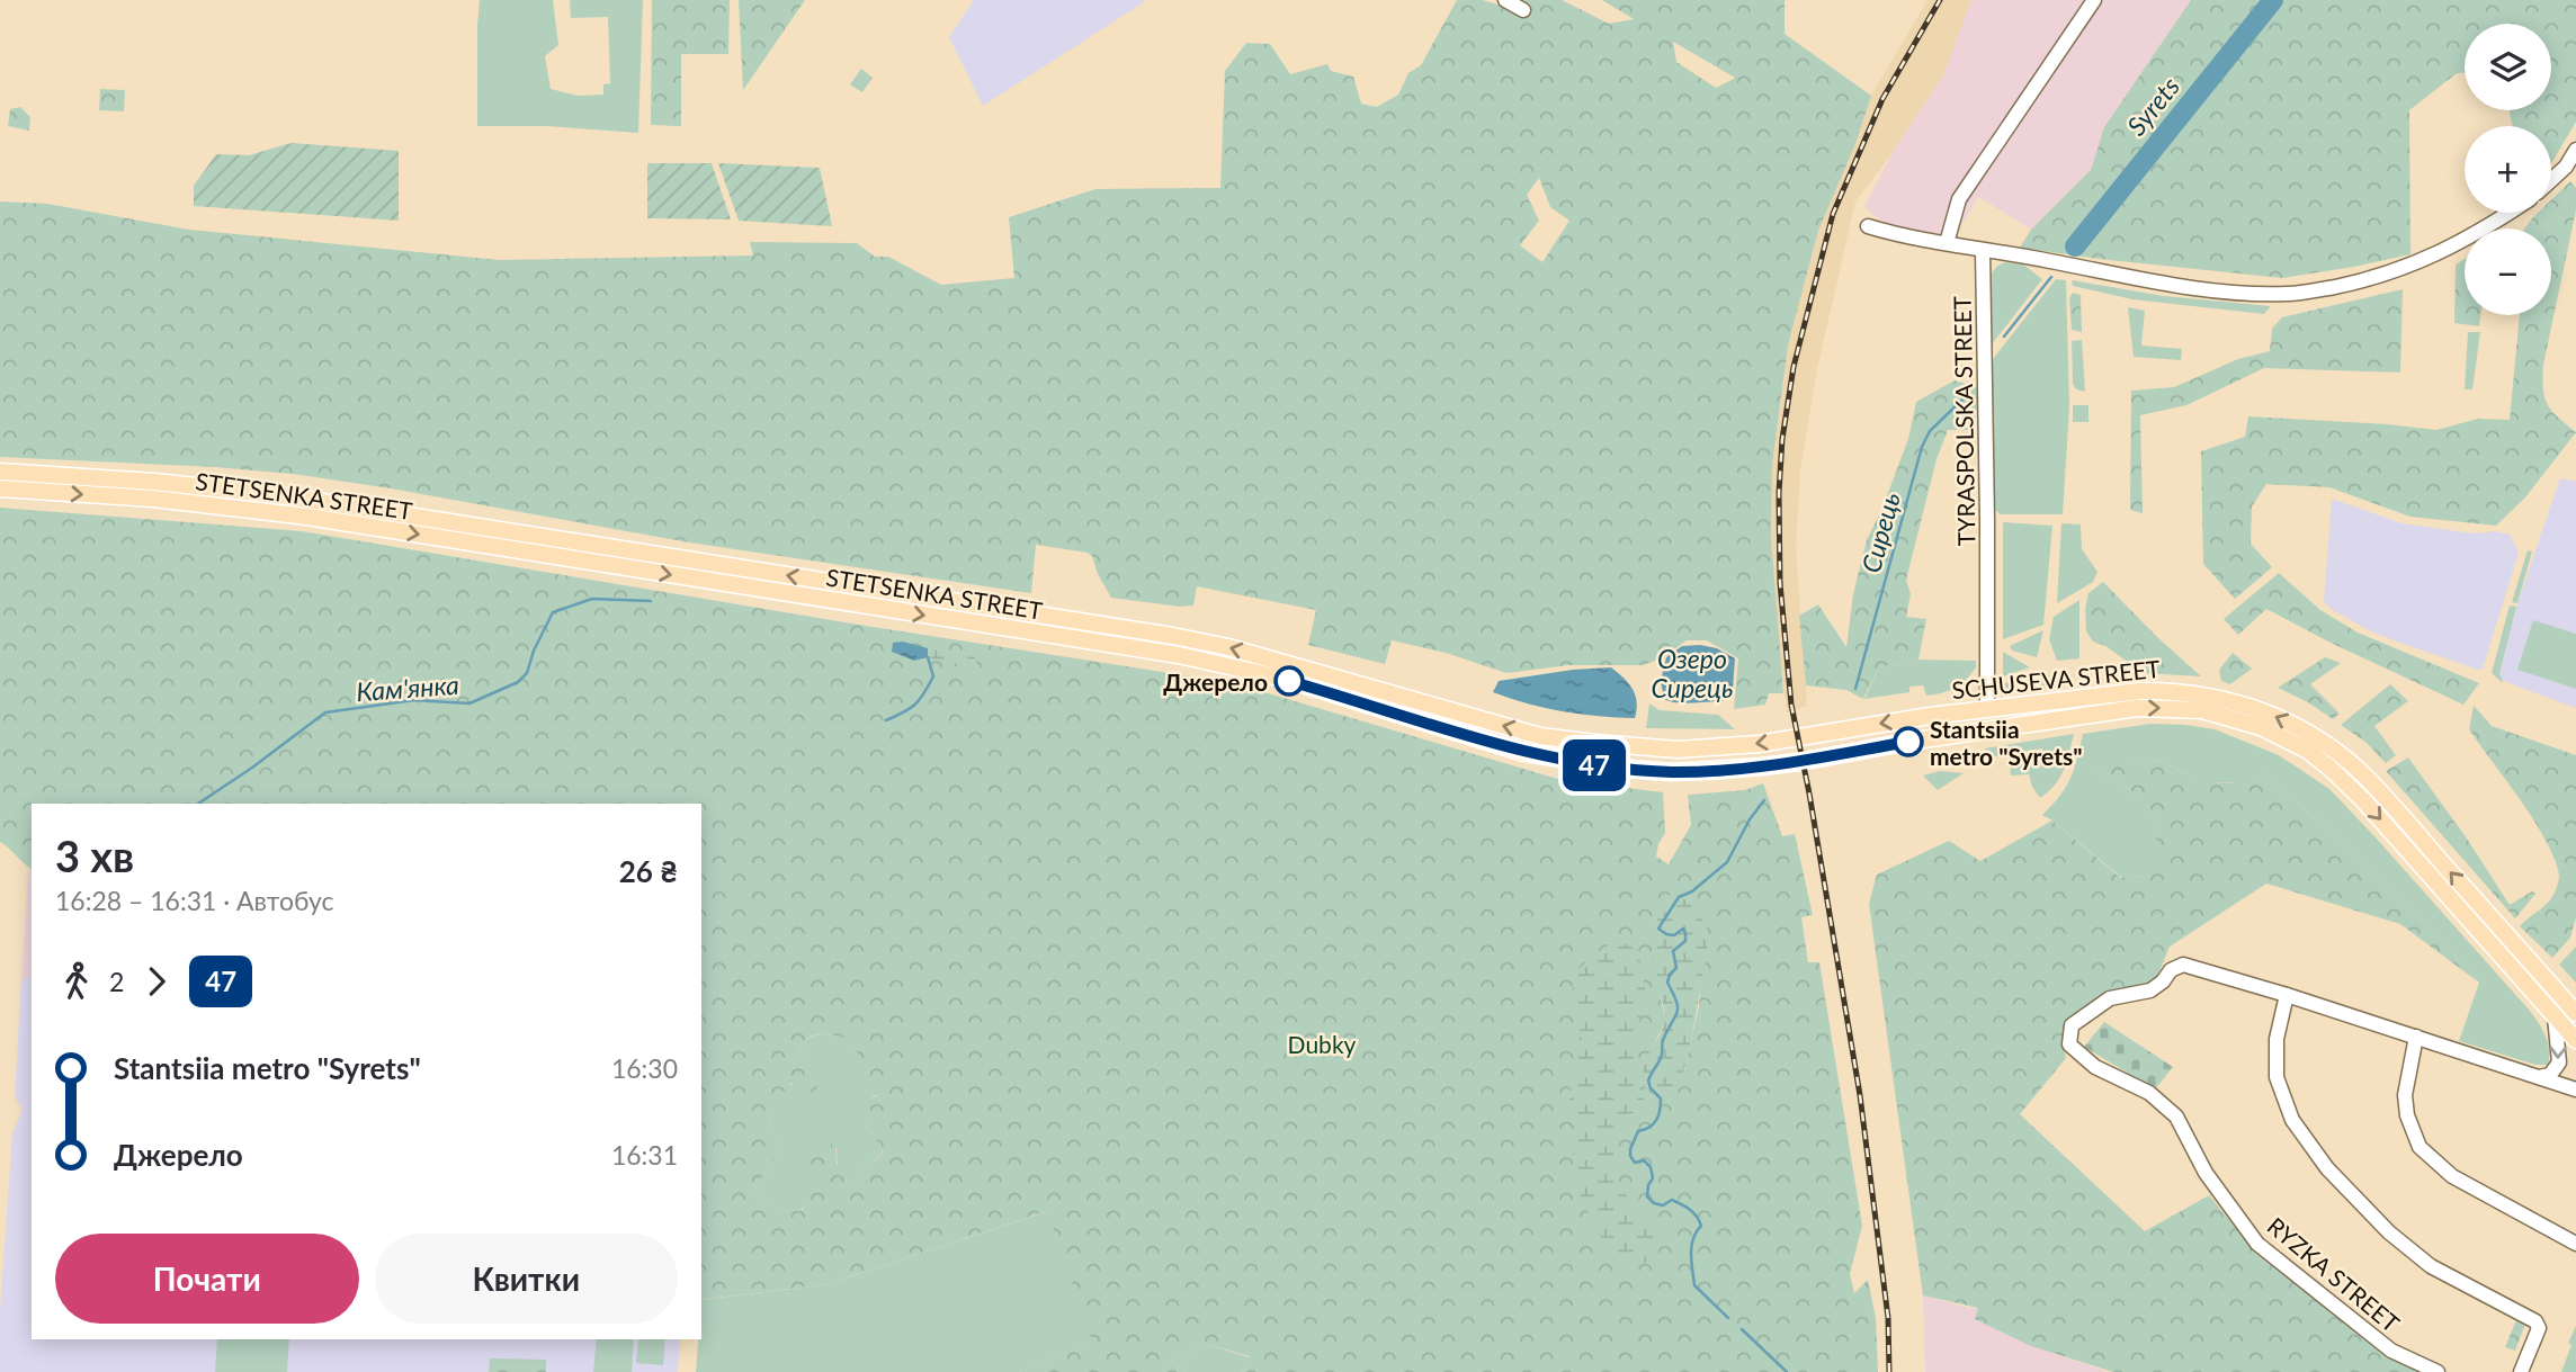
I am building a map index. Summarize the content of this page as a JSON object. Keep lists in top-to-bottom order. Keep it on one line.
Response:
{"streets":{"main road":["STETSENKA STREET","SCHUSEVA STREET"],"street":["TYRASPOLSKA STREET","RYZKA STREET"]},"crossings":[["TYRASPOLSKA STREET","SCHUSEVA STREET"],["STETSENKA STREET","SCHUSEVA STREET"]],"water":["Syrets","Сирець","Озеро Сирець","Кам'янка"],"parks":["Dubky"],"places":["Джерело","Stantsiia metro \"Syrets\""],"lines":["bus line 47"],"page":{"on_map":"47","map_buttons":["+","−"],"heading":["3 хв","16:28 – 16:31 · Автобус","26 ₴"],"legs":["2","47"],"list":[{"name":"Stantsiia metro \"Syrets\"","value":"16:30"},{"name":"Джерело","value":"16:31"}],"buttons":["Почати","Квитки"]}}
